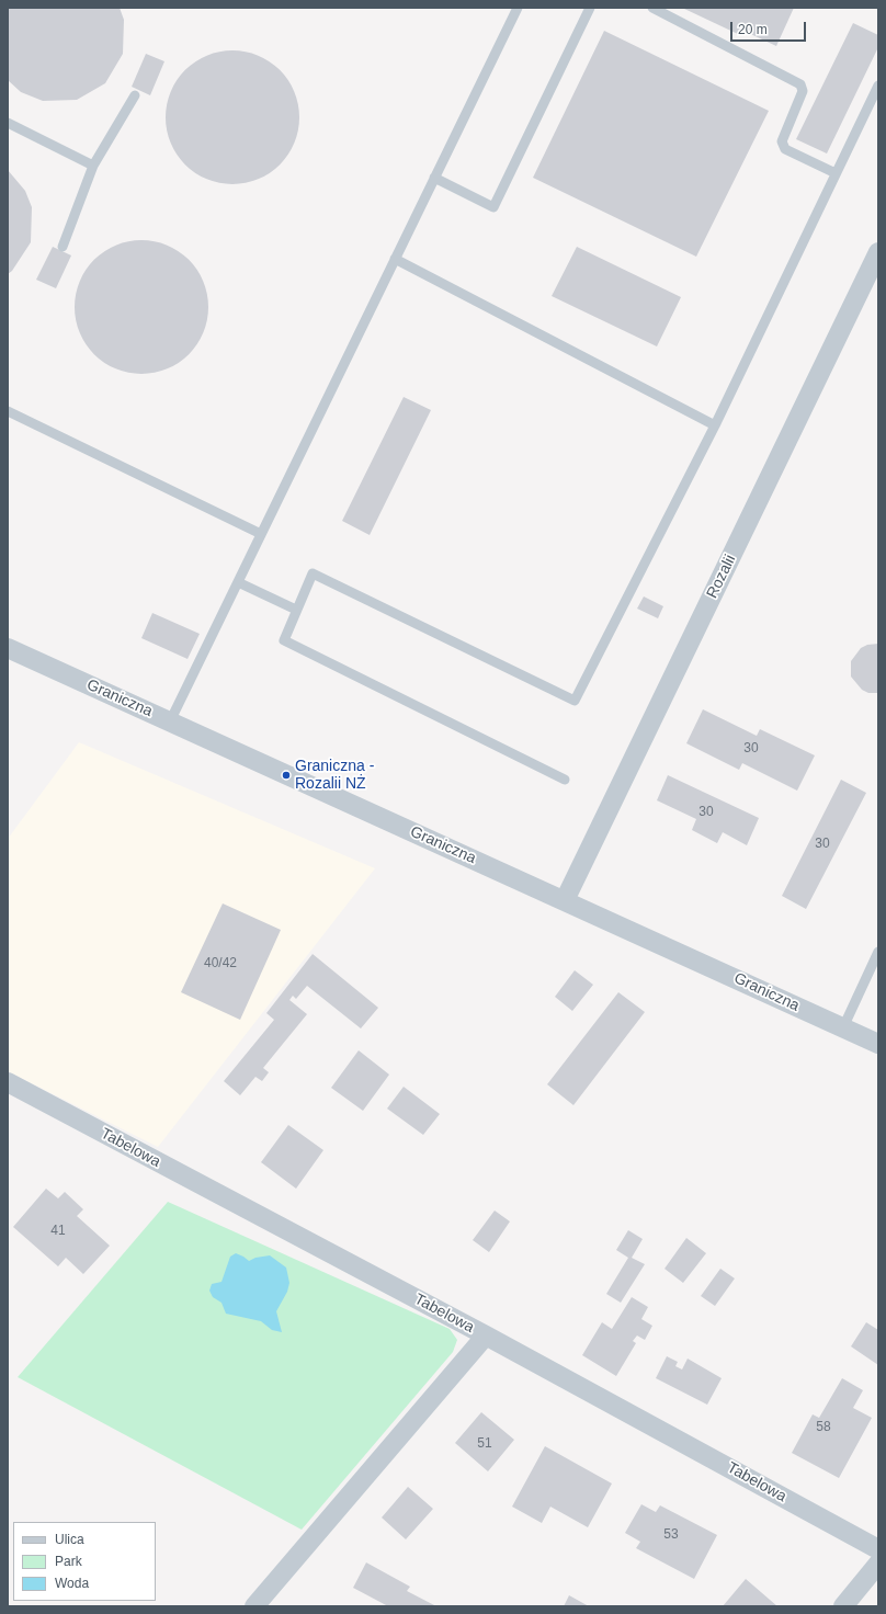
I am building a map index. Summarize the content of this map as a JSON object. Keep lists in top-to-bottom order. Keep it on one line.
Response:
{"streets":{"street":["Rozalii","Graniczna","Tabelowa"]},"crossings":[["Rozalii","Graniczna"]],"places":["Graniczna - Rozalii NŻ"],"house_numbers":["30","30","30","40/42","41","58","51","53"],"legend":["Ulica","Park","Woda"],"scale_bar":"20 m"}
